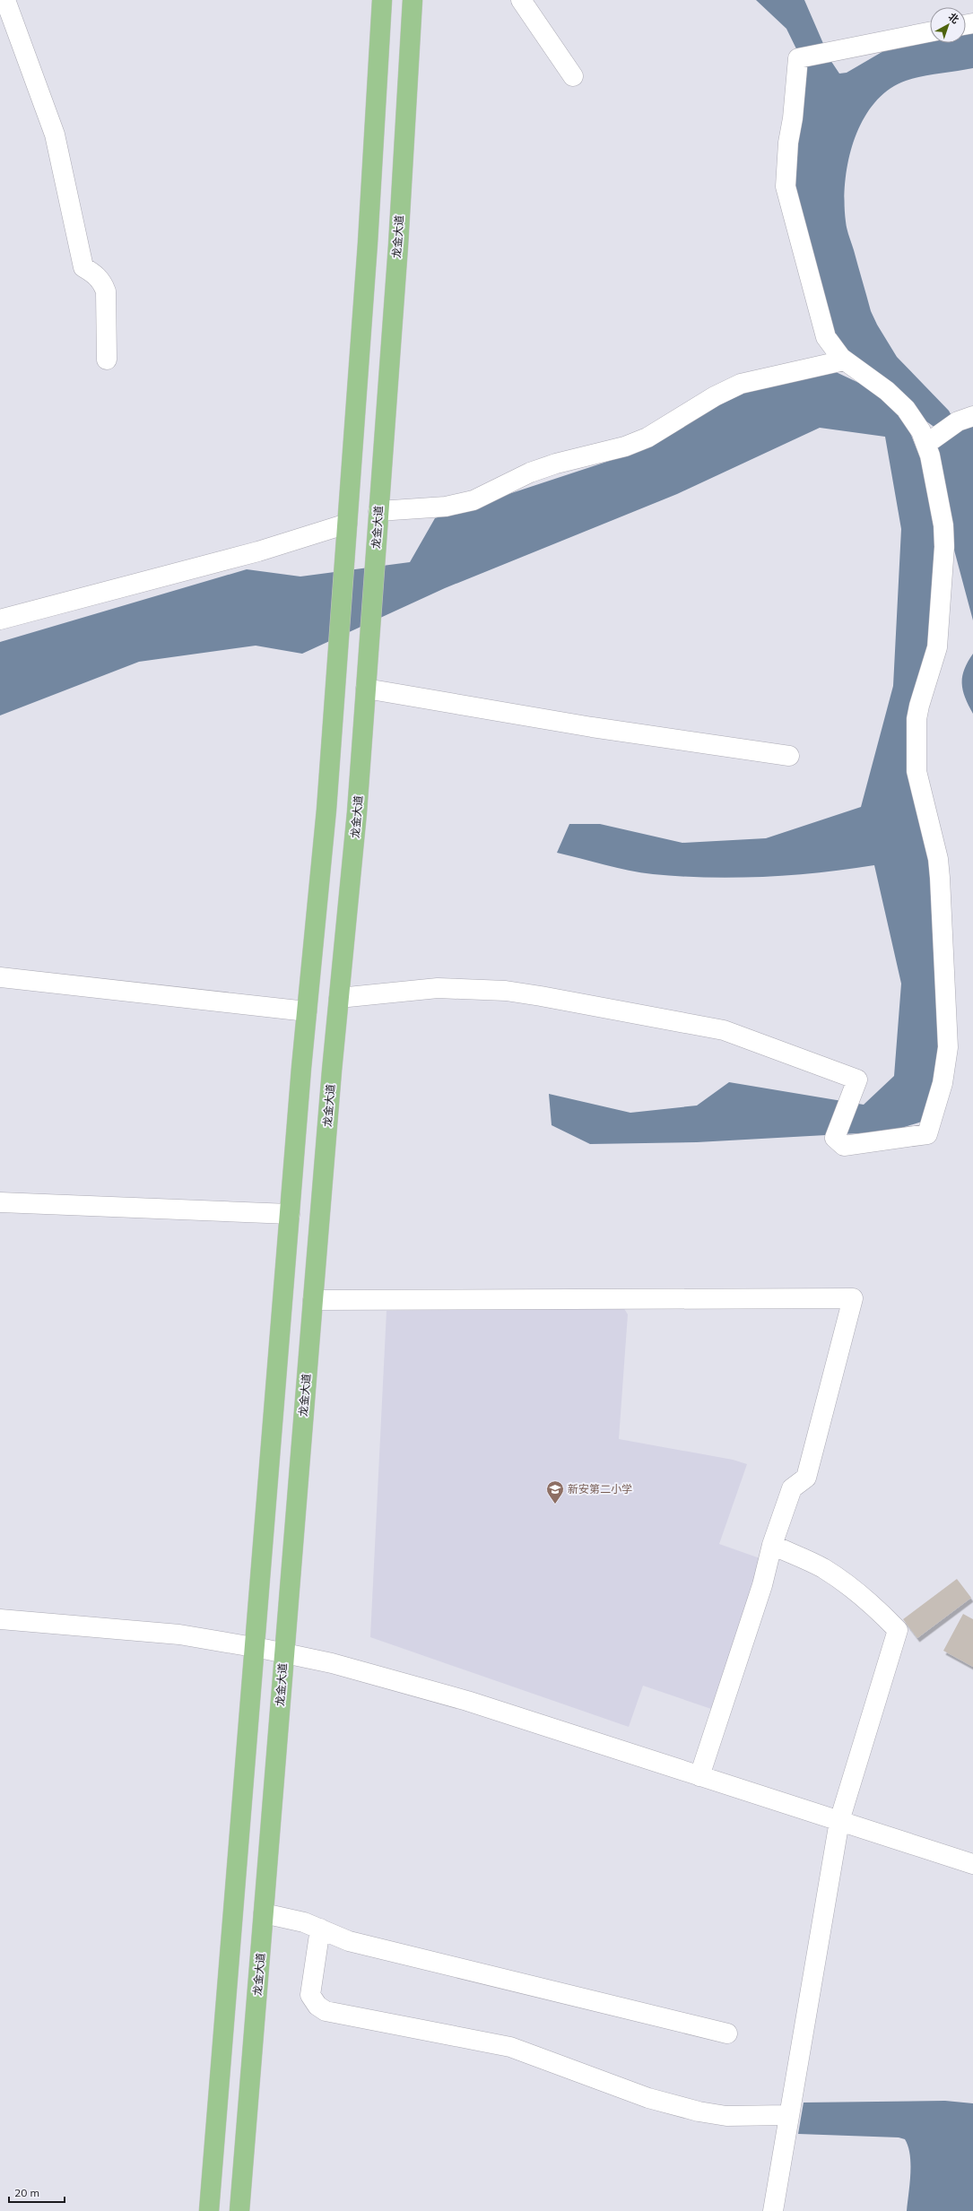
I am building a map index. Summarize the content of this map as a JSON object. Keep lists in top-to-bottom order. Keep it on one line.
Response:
{"streets":{"main road":["龙金大道"]},"places":{"school or university":["新安第二小学"]},"scale_bar":"20 m","north":"top right"}
